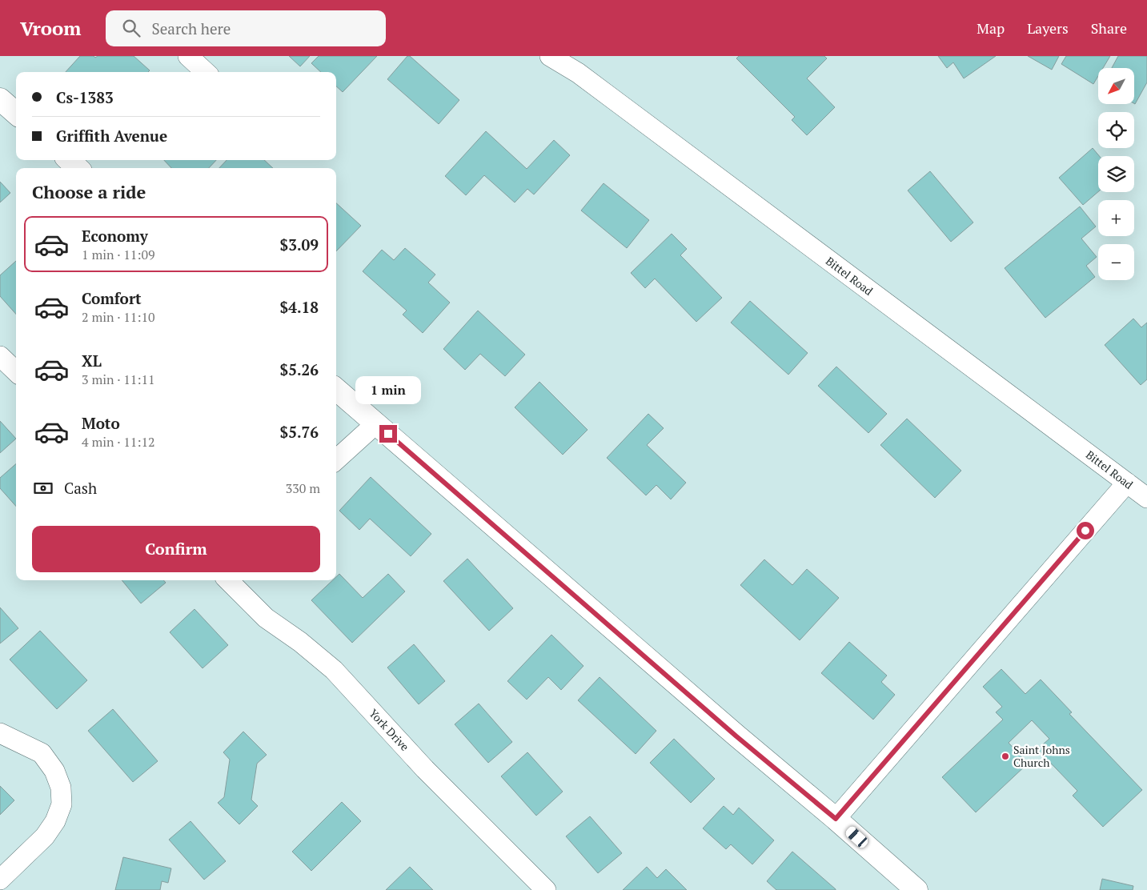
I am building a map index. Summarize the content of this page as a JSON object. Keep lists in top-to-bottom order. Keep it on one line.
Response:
{"streets":{"street":["Bittel Road","York Drive"]},"places":["Saint Johns Church"],"north":"bottom left","page":{"header":"Vroom","search":"Search here","nav":["Map","Layers","Share"],"map_buttons":["+","−"],"banner":["Cs-1383","Griffith Avenue"],"heading":"Choose a ride","list":[{"name":"Economy","note":"1 min · 11:09","value":"$3.09"},{"name":"Comfort","note":"2 min · 11:10","value":"$4.18"},{"name":"XL","note":"3 min · 11:11","value":"$5.26"},{"name":"Moto","note":"4 min · 11:12","value":"$5.76"}],"bubble":"1 min","pay":["Cash","330 m"],"buttons":"Confirm"}}
